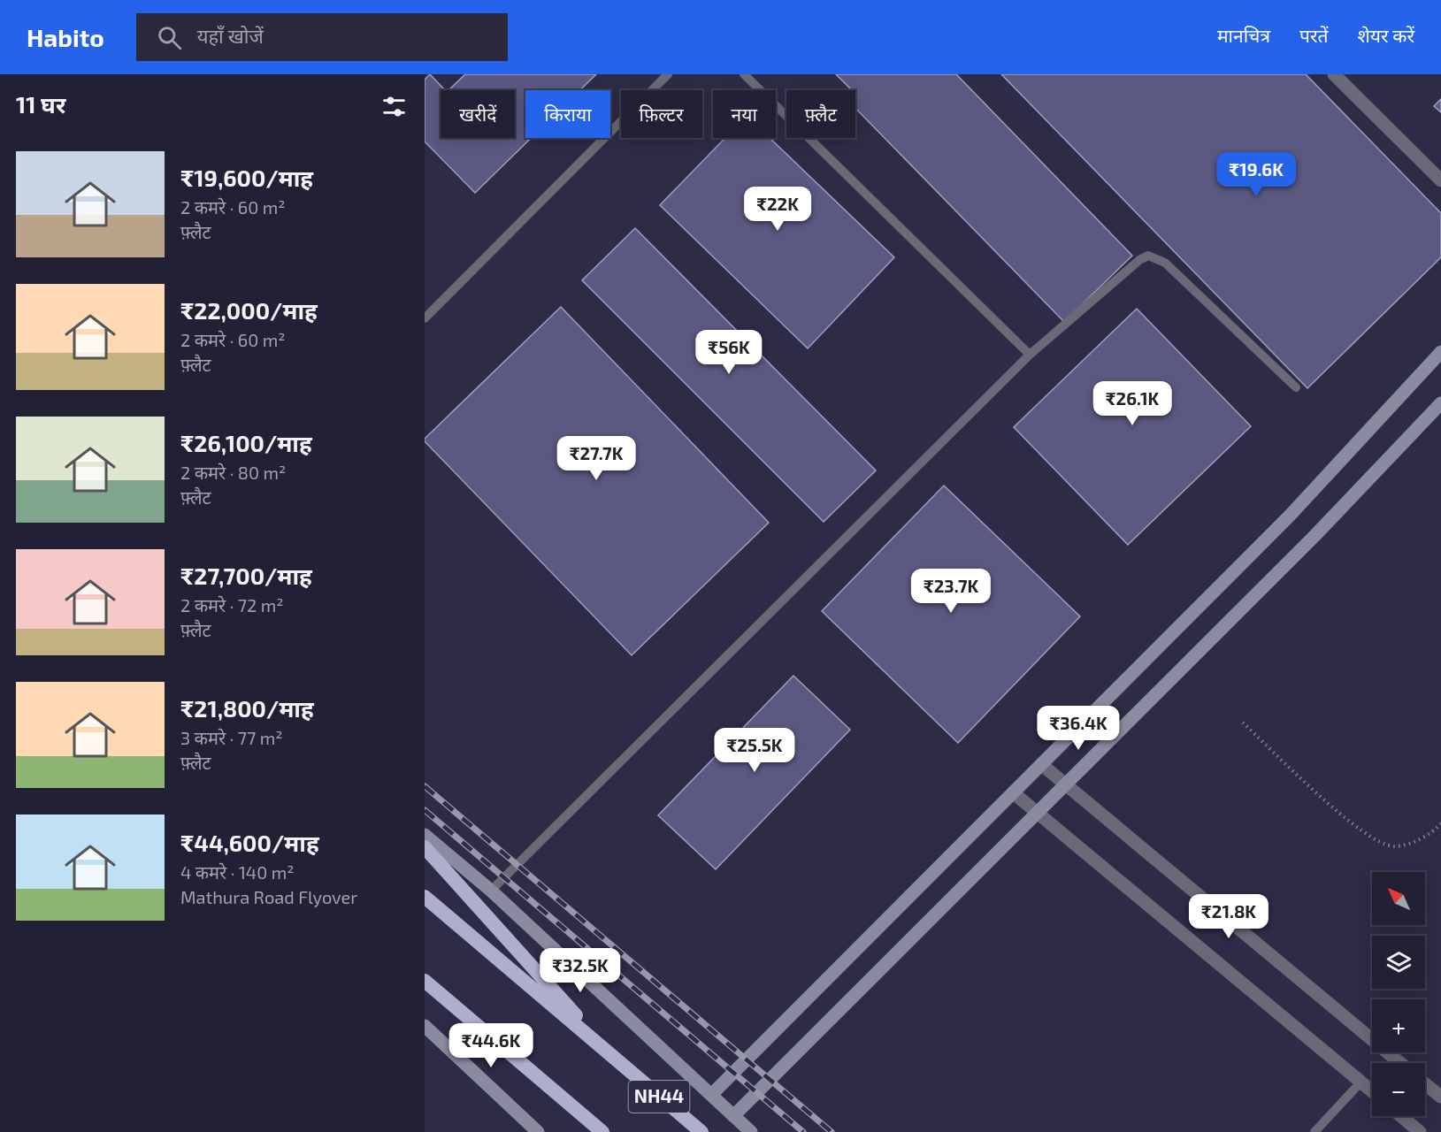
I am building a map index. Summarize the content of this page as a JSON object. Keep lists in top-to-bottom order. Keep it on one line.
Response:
{"streets":{"highway":["NH44"]},"north":"top left","page":{"header":"Habito","search":"यहाँ खोजें","nav":["मानचित्र","परतें","शेयर करें"],"heading":"11 घर","chip":["खरीदें","किराया","फ़िल्टर","नया","फ़्लैट"],"list":[{"name":"₹19,600/माह","note":"2 कमरे · 60 m² · फ़्लैट"},{"name":"₹22,000/माह","note":"2 कमरे · 60 m² · फ़्लैट"},{"name":"₹26,100/माह","note":"2 कमरे · 80 m² · फ़्लैट"},{"name":"₹27,700/माह","note":"2 कमरे · 72 m² · फ़्लैट"},{"name":"₹21,800/माह","note":"3 कमरे · 77 m² · फ़्लैट"},{"name":"₹44,600/माह","note":"4 कमरे · 140 m² · Mathura Road Flyover"}],"price":["₹19.6K","₹22K","₹56K","₹26.1K","₹27.7K","₹23.7K","₹36.4K","₹25.5K","₹21.8K","₹32.5K","₹44.6K"],"map_buttons":["+","−"]}}
